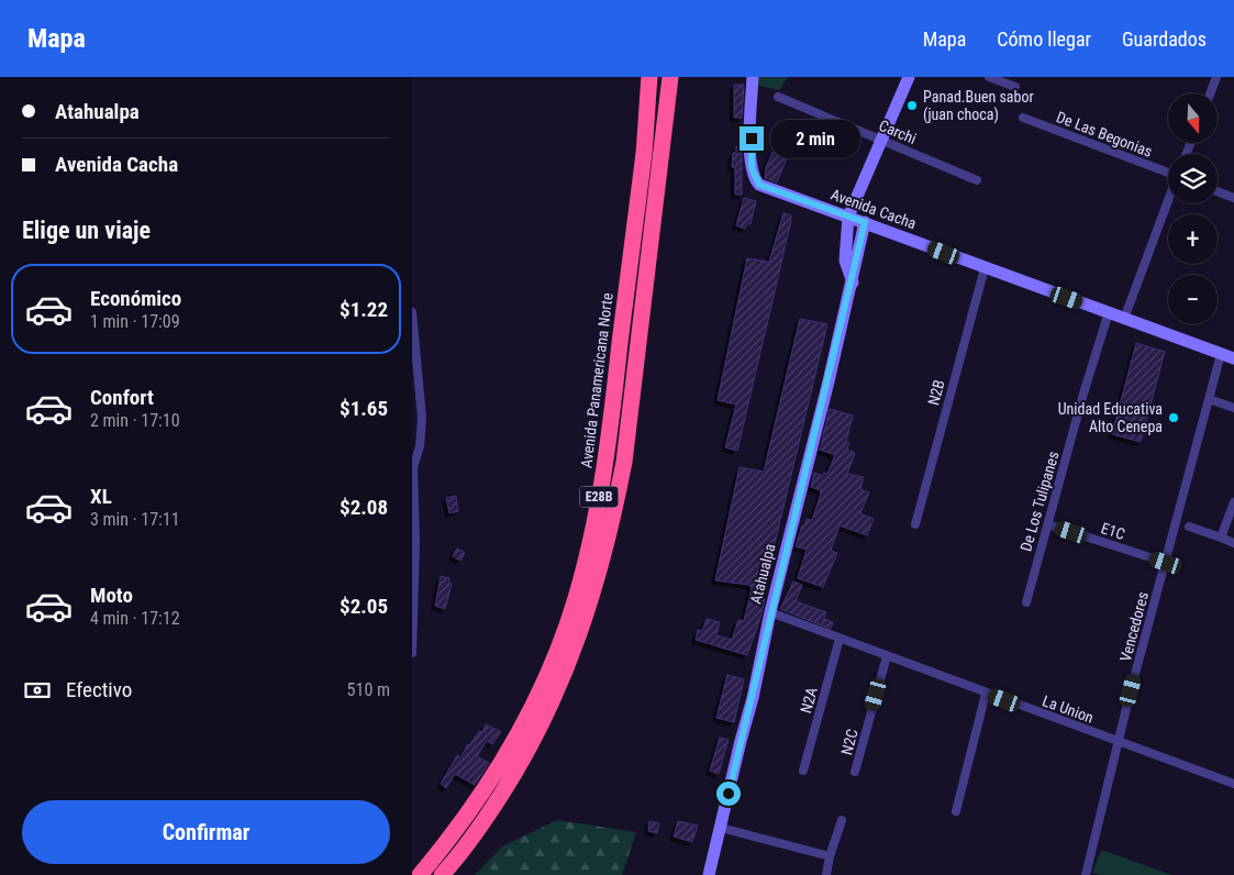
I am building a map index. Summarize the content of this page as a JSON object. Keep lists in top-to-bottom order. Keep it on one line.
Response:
{"streets":{"highway":["Avenida Panamericana Norte","E28B"],"street":["Carchi","De Las Begonias","Avenida Cacha","N2B","De Los Tulipanes","E1C","Atahualpa","Vencedores","N2A","La Union","N2C"]},"crossings":[["Carchi","Atahualpa"],["Avenida Cacha","N2B"],["Avenida Cacha","De Los Tulipanes"],["Avenida Cacha","Atahualpa"],["Avenida Cacha","Vencedores"],["E1C","Vencedores"],["Atahualpa","La Union"],["Vencedores","La Union"],["N2A","La Union"],["La Union","N2C"]],"places":["Panad.Buen sabor (juan choca)","Unidad Educativa Alto Cenepa"],"north":"bottom","page":{"header":"Mapa","nav":["Mapa","Cómo llegar","Guardados"],"banner":["Atahualpa","Avenida Cacha"],"map_buttons":["+","−"],"bubble":"2 min","heading":"Elige un viaje","list":[{"name":"Económico","note":"1 min · 17:09","value":"$1.22"},{"name":"Confort","note":"2 min · 17:10","value":"$1.65"},{"name":"XL","note":"3 min · 17:11","value":"$2.08"},{"name":"Moto","note":"4 min · 17:12","value":"$2.05"}],"pay":["Efectivo","510 m"],"buttons":"Confirmar"}}
